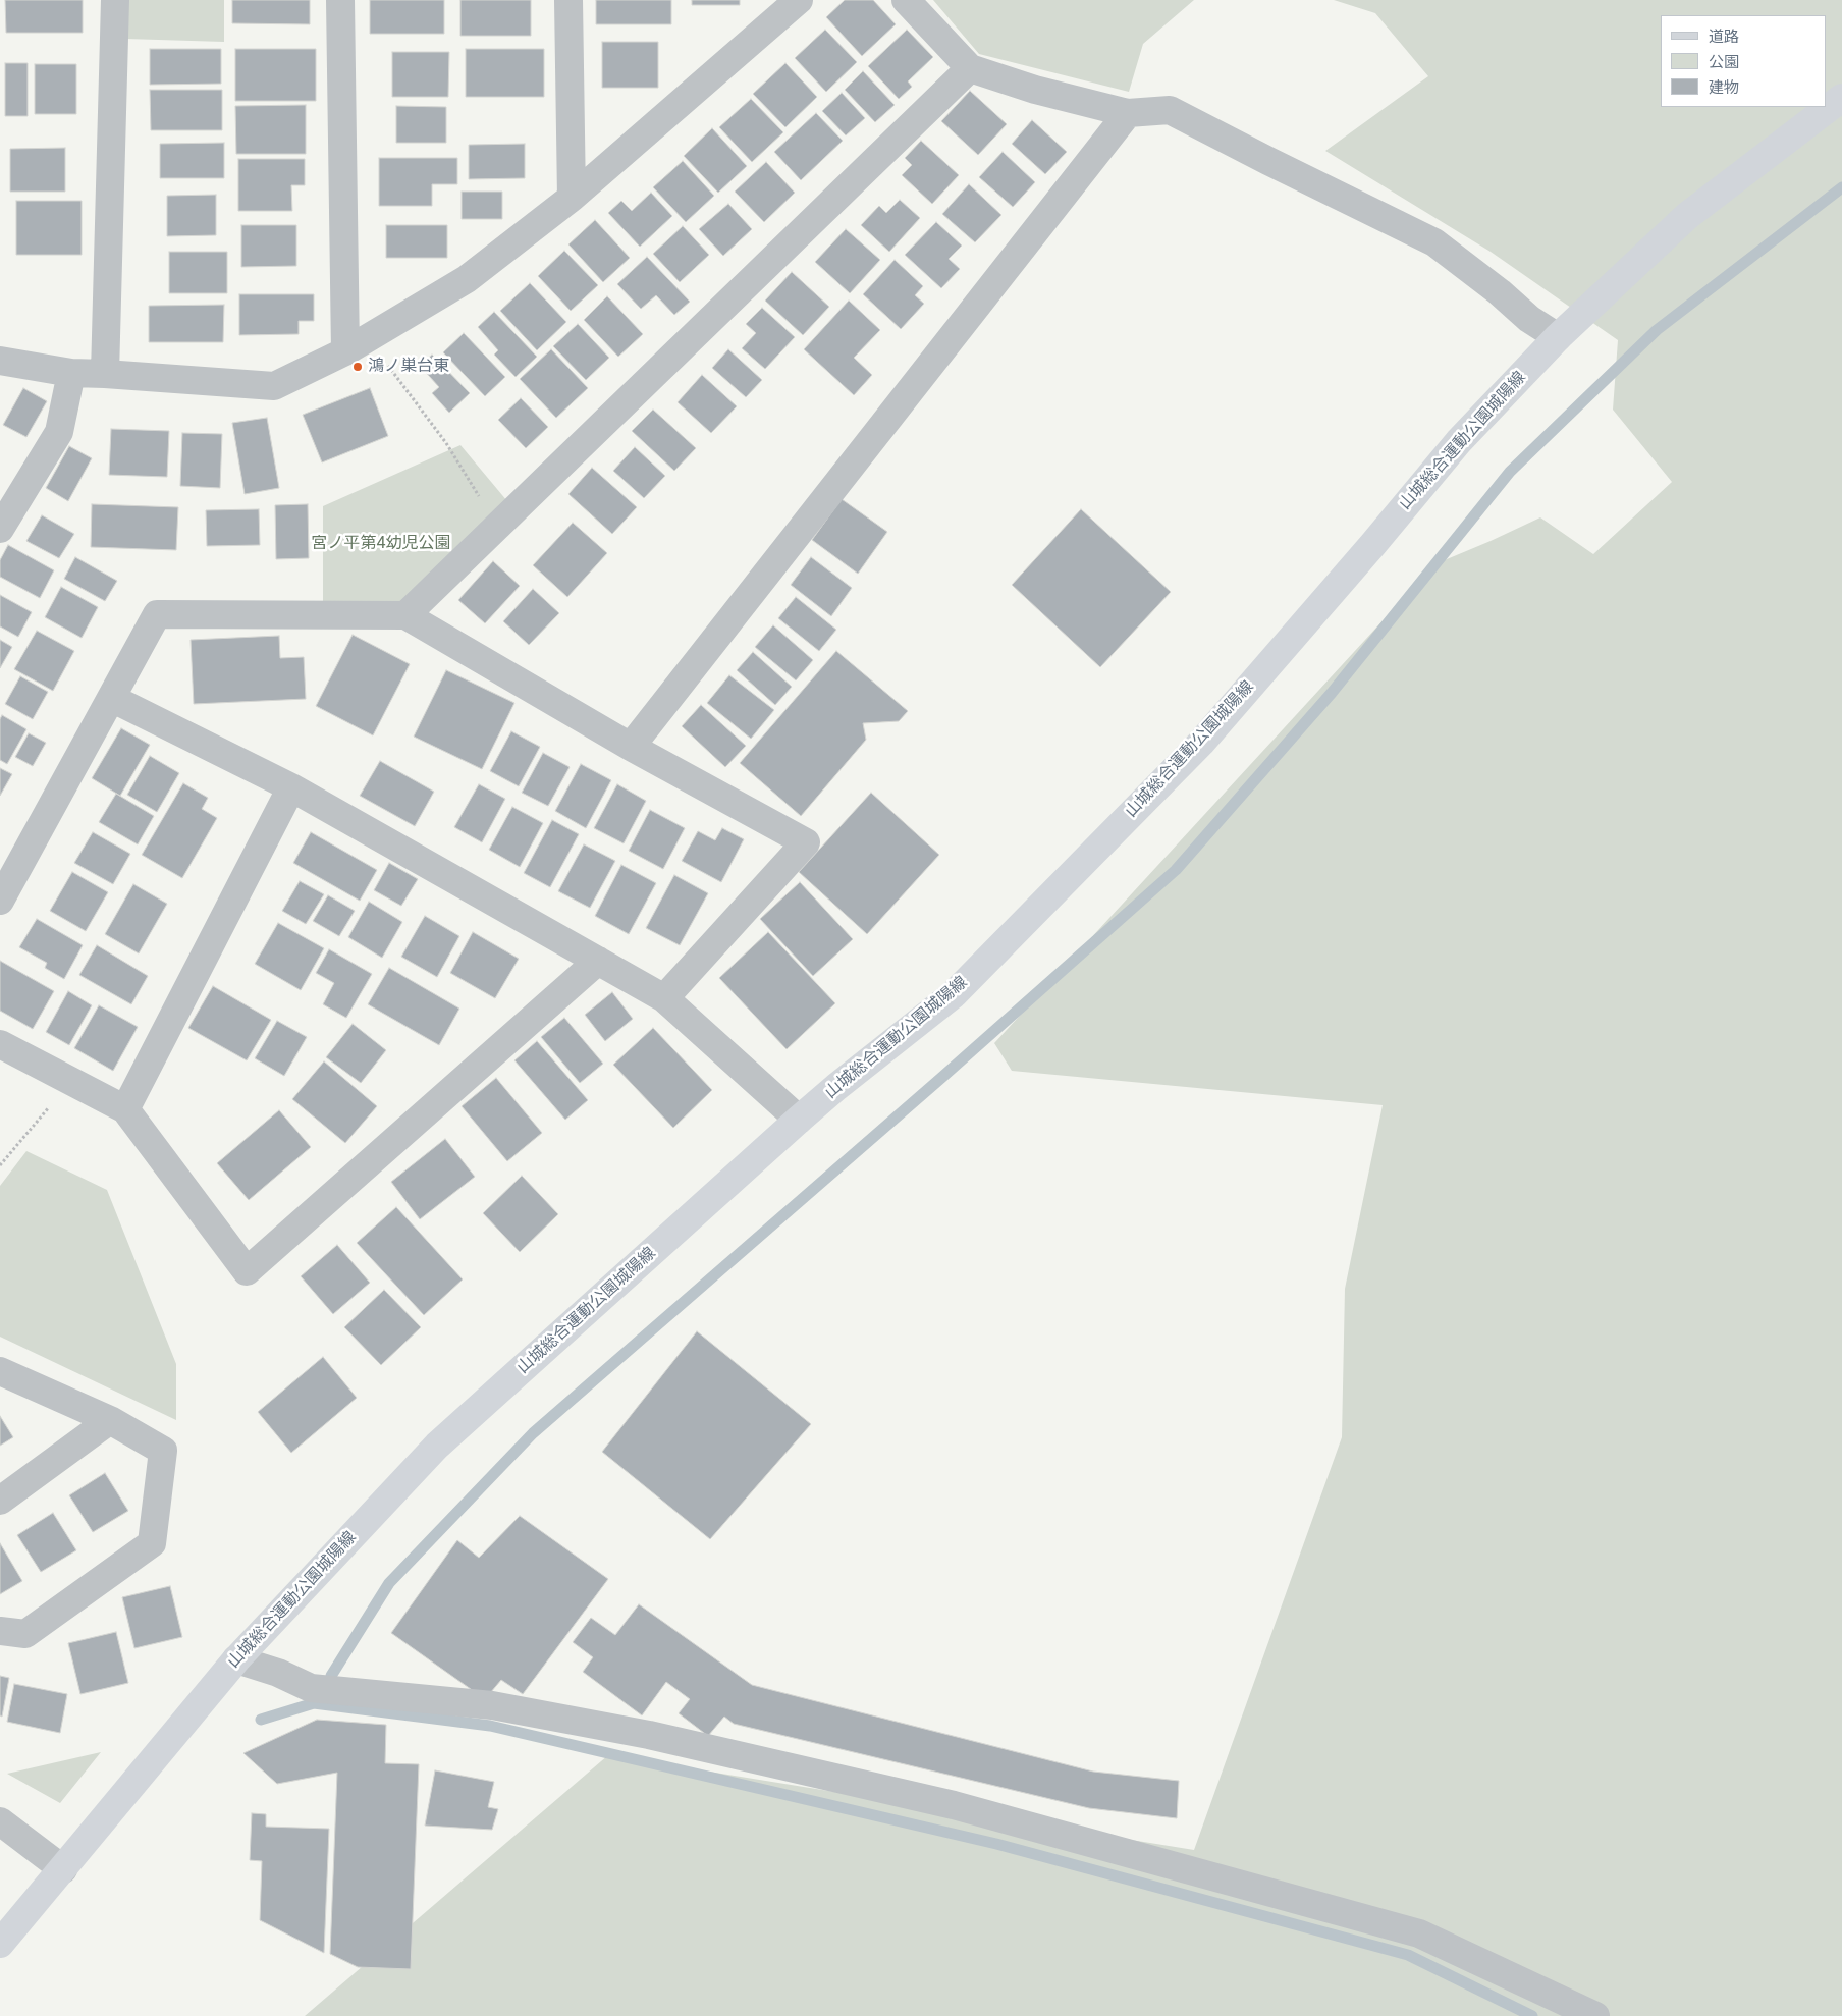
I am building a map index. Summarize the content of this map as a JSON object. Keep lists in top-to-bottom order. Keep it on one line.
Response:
{"streets":{"main road":["山城総合運動公園城陽線"]},"parks":["宮ノ平第4幼児公園"],"places":["鴻ノ巣台東"],"legend":["道路","公園","建物"]}
